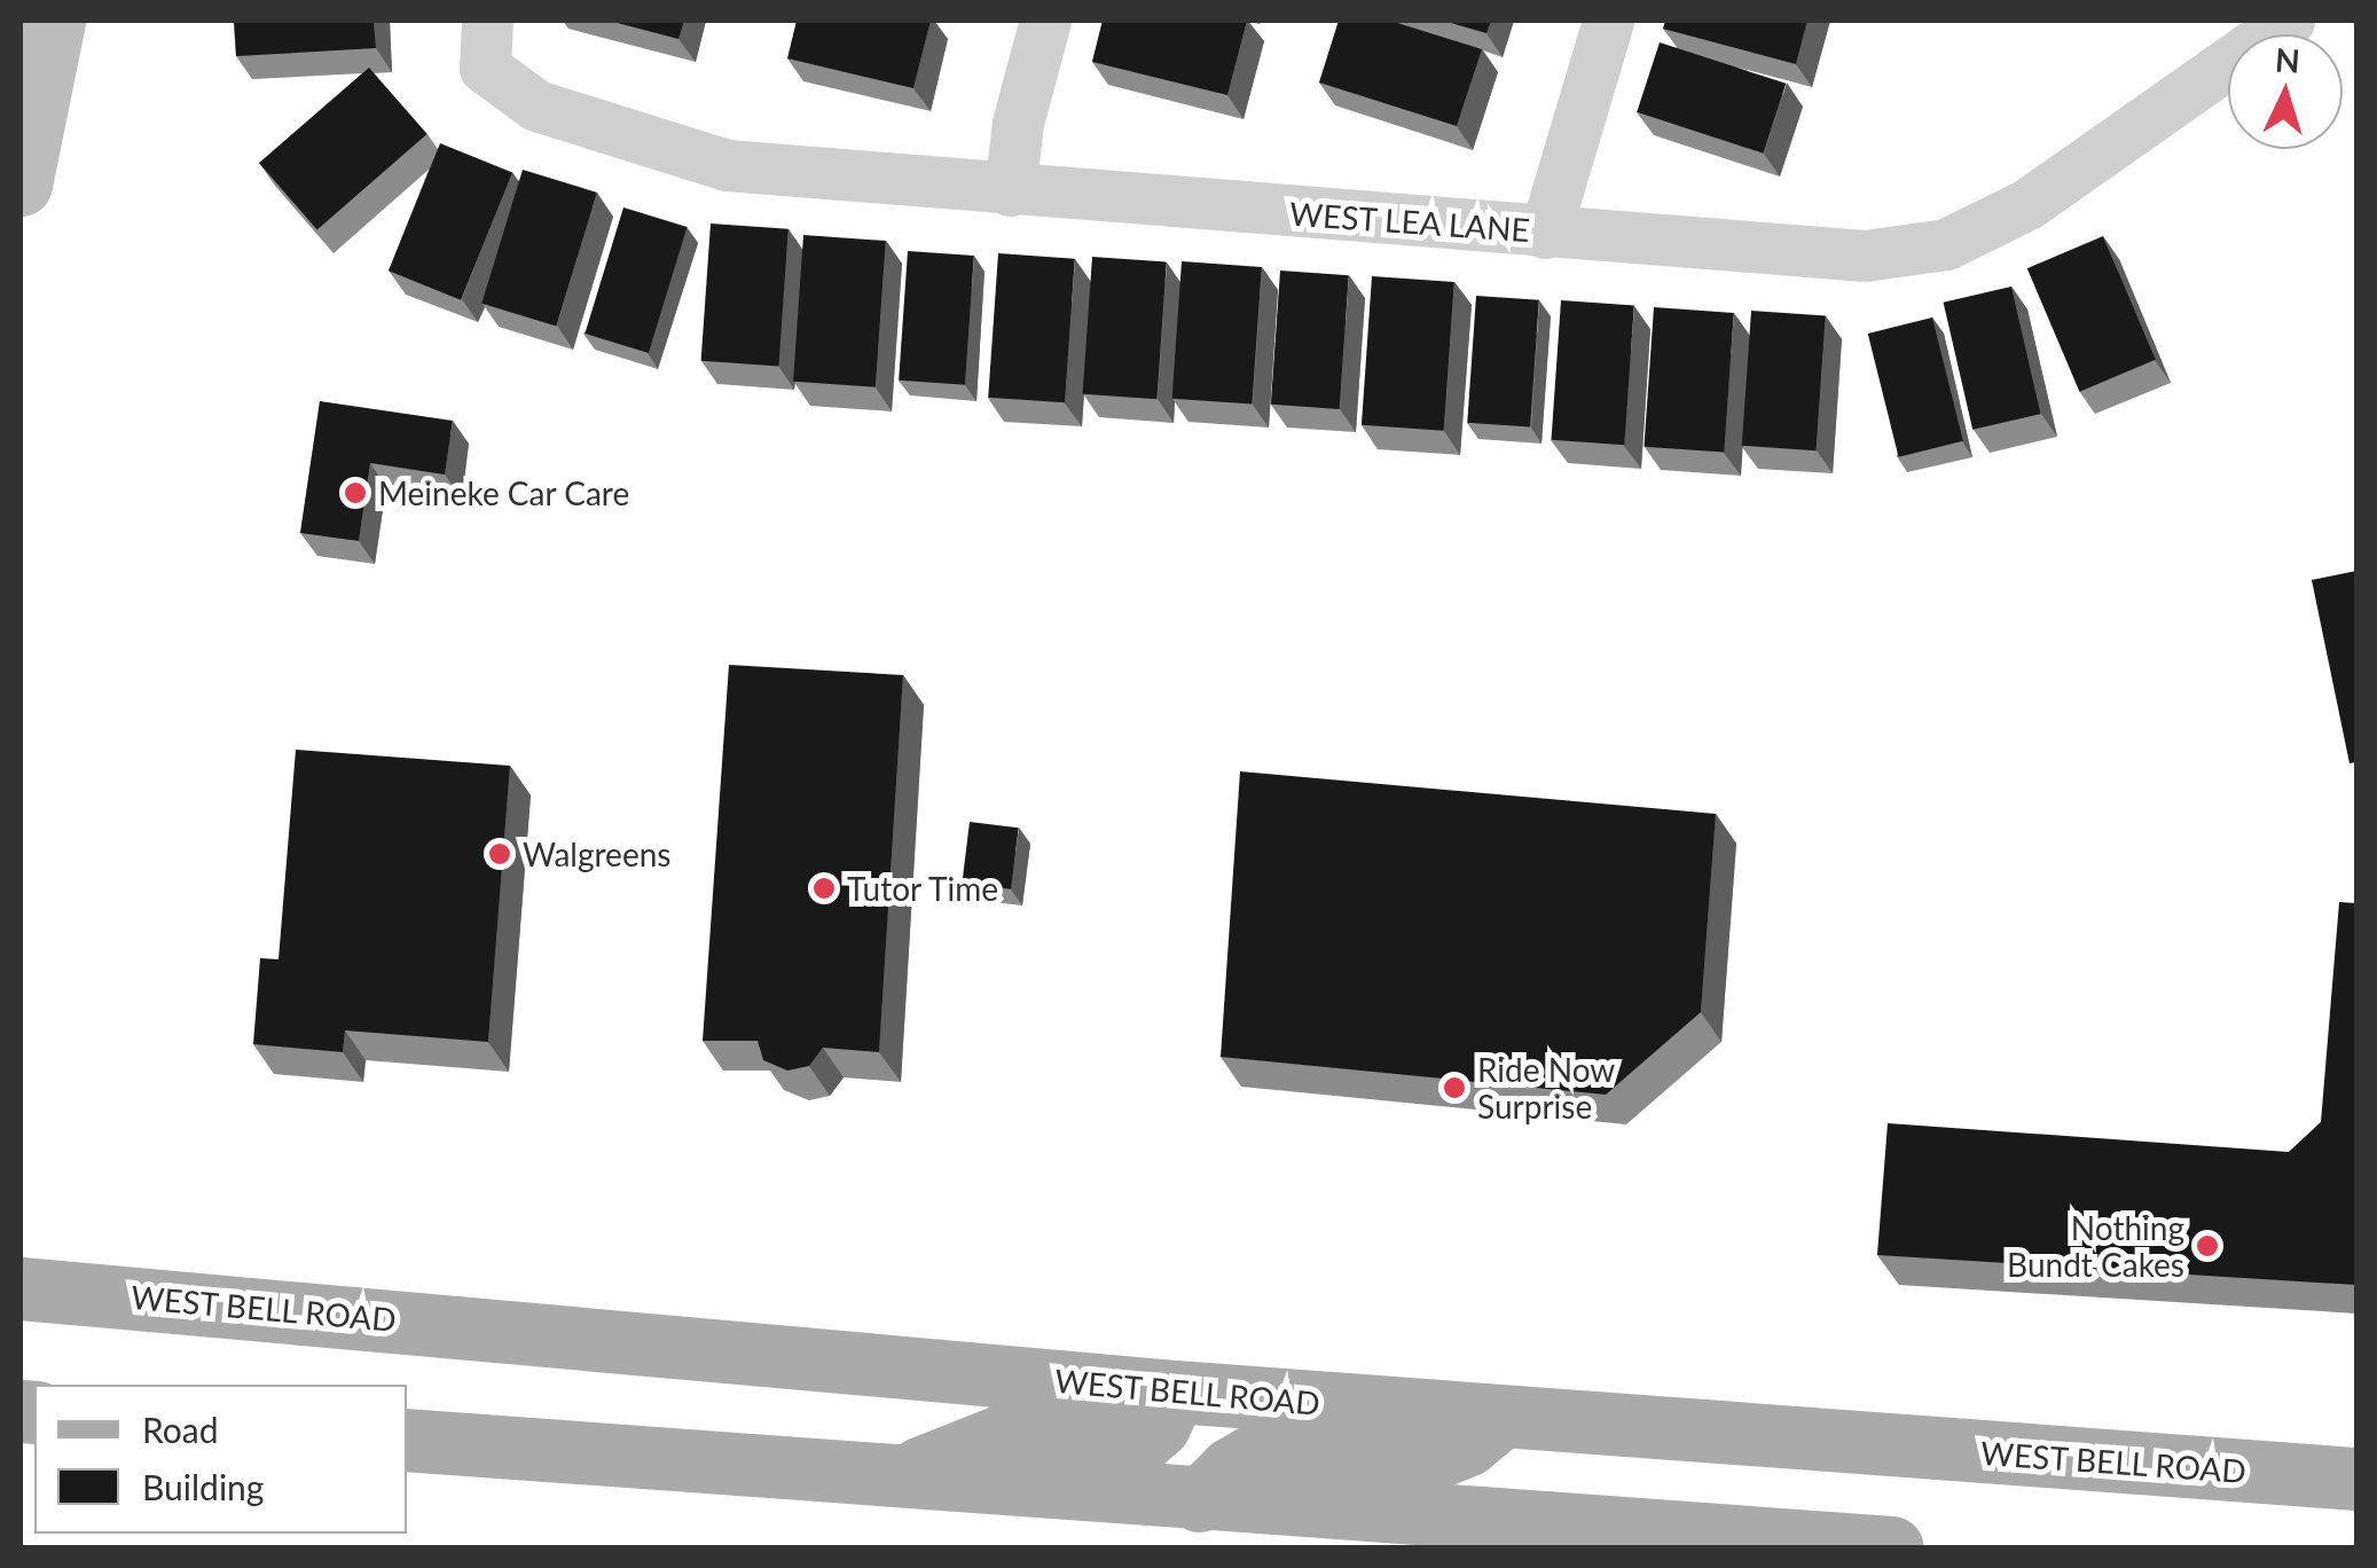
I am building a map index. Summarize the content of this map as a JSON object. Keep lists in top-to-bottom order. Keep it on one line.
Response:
{"streets":{"main road":["WEST BELL ROAD"],"street":["WEST LEA LANE"]},"places":["Meineke Car Care","Walgreens","Tutor Time","Ride Now Surprise","Nothing Bundt Cakes"],"legend":["Road","Building"],"north":"top"}
